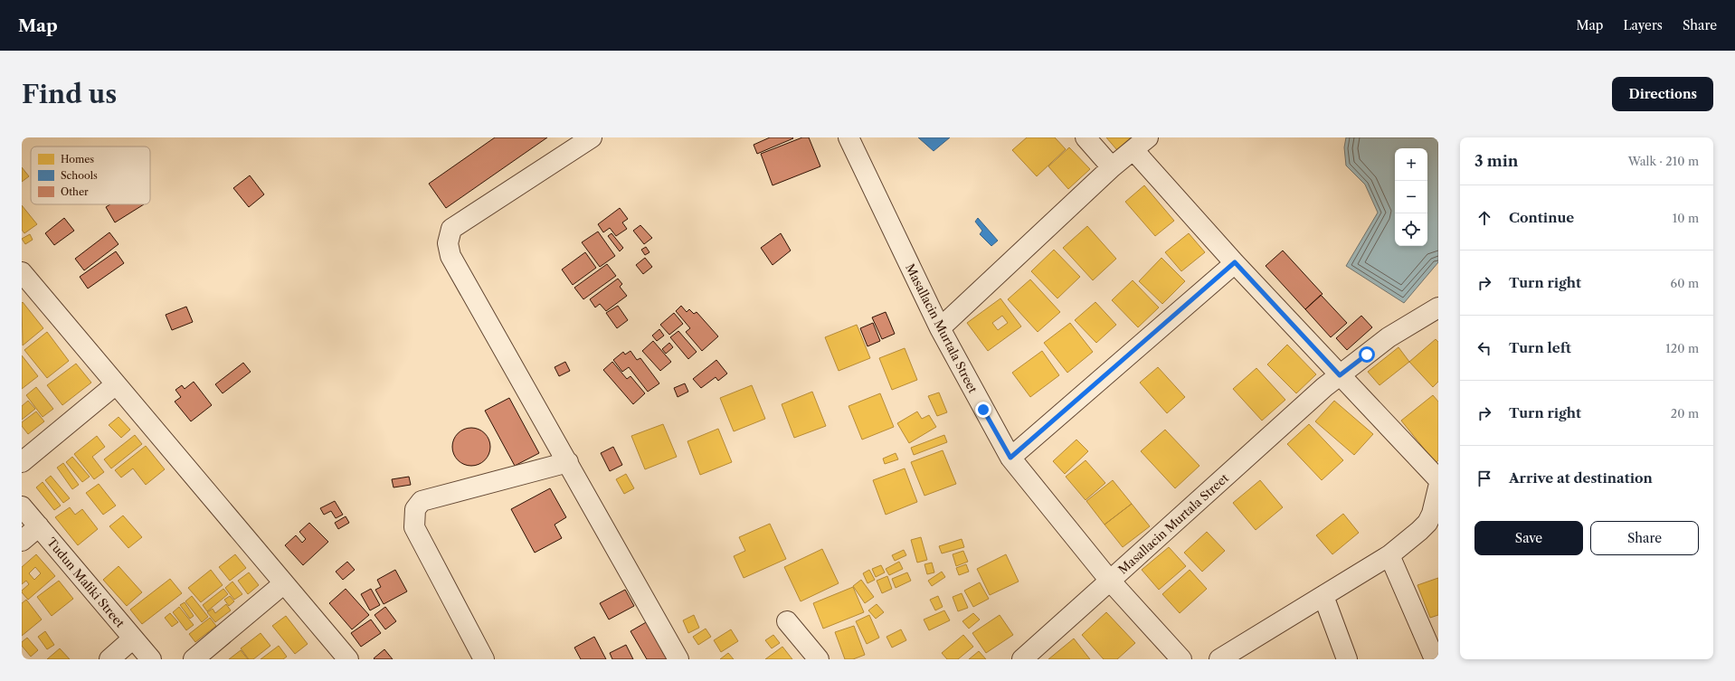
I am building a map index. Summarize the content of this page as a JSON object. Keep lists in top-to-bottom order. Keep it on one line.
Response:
{"streets":{"street":["Masallacin Murtala Street","Tudun Maliki Street"]},"legend":["Homes","Schools","Other"],"page":{"header":"Map","nav":["Map","Layers","Share"],"buttons":["Directions",["Save","Share"]],"title":"Find us","heading":["3 min","Walk · 210 m"],"map_buttons":["+","−"],"list":[["Continue","10 m"],["Turn right","60 m"],["Turn left","120 m"],["Turn right","20 m"],"Arrive at destination"]}}
